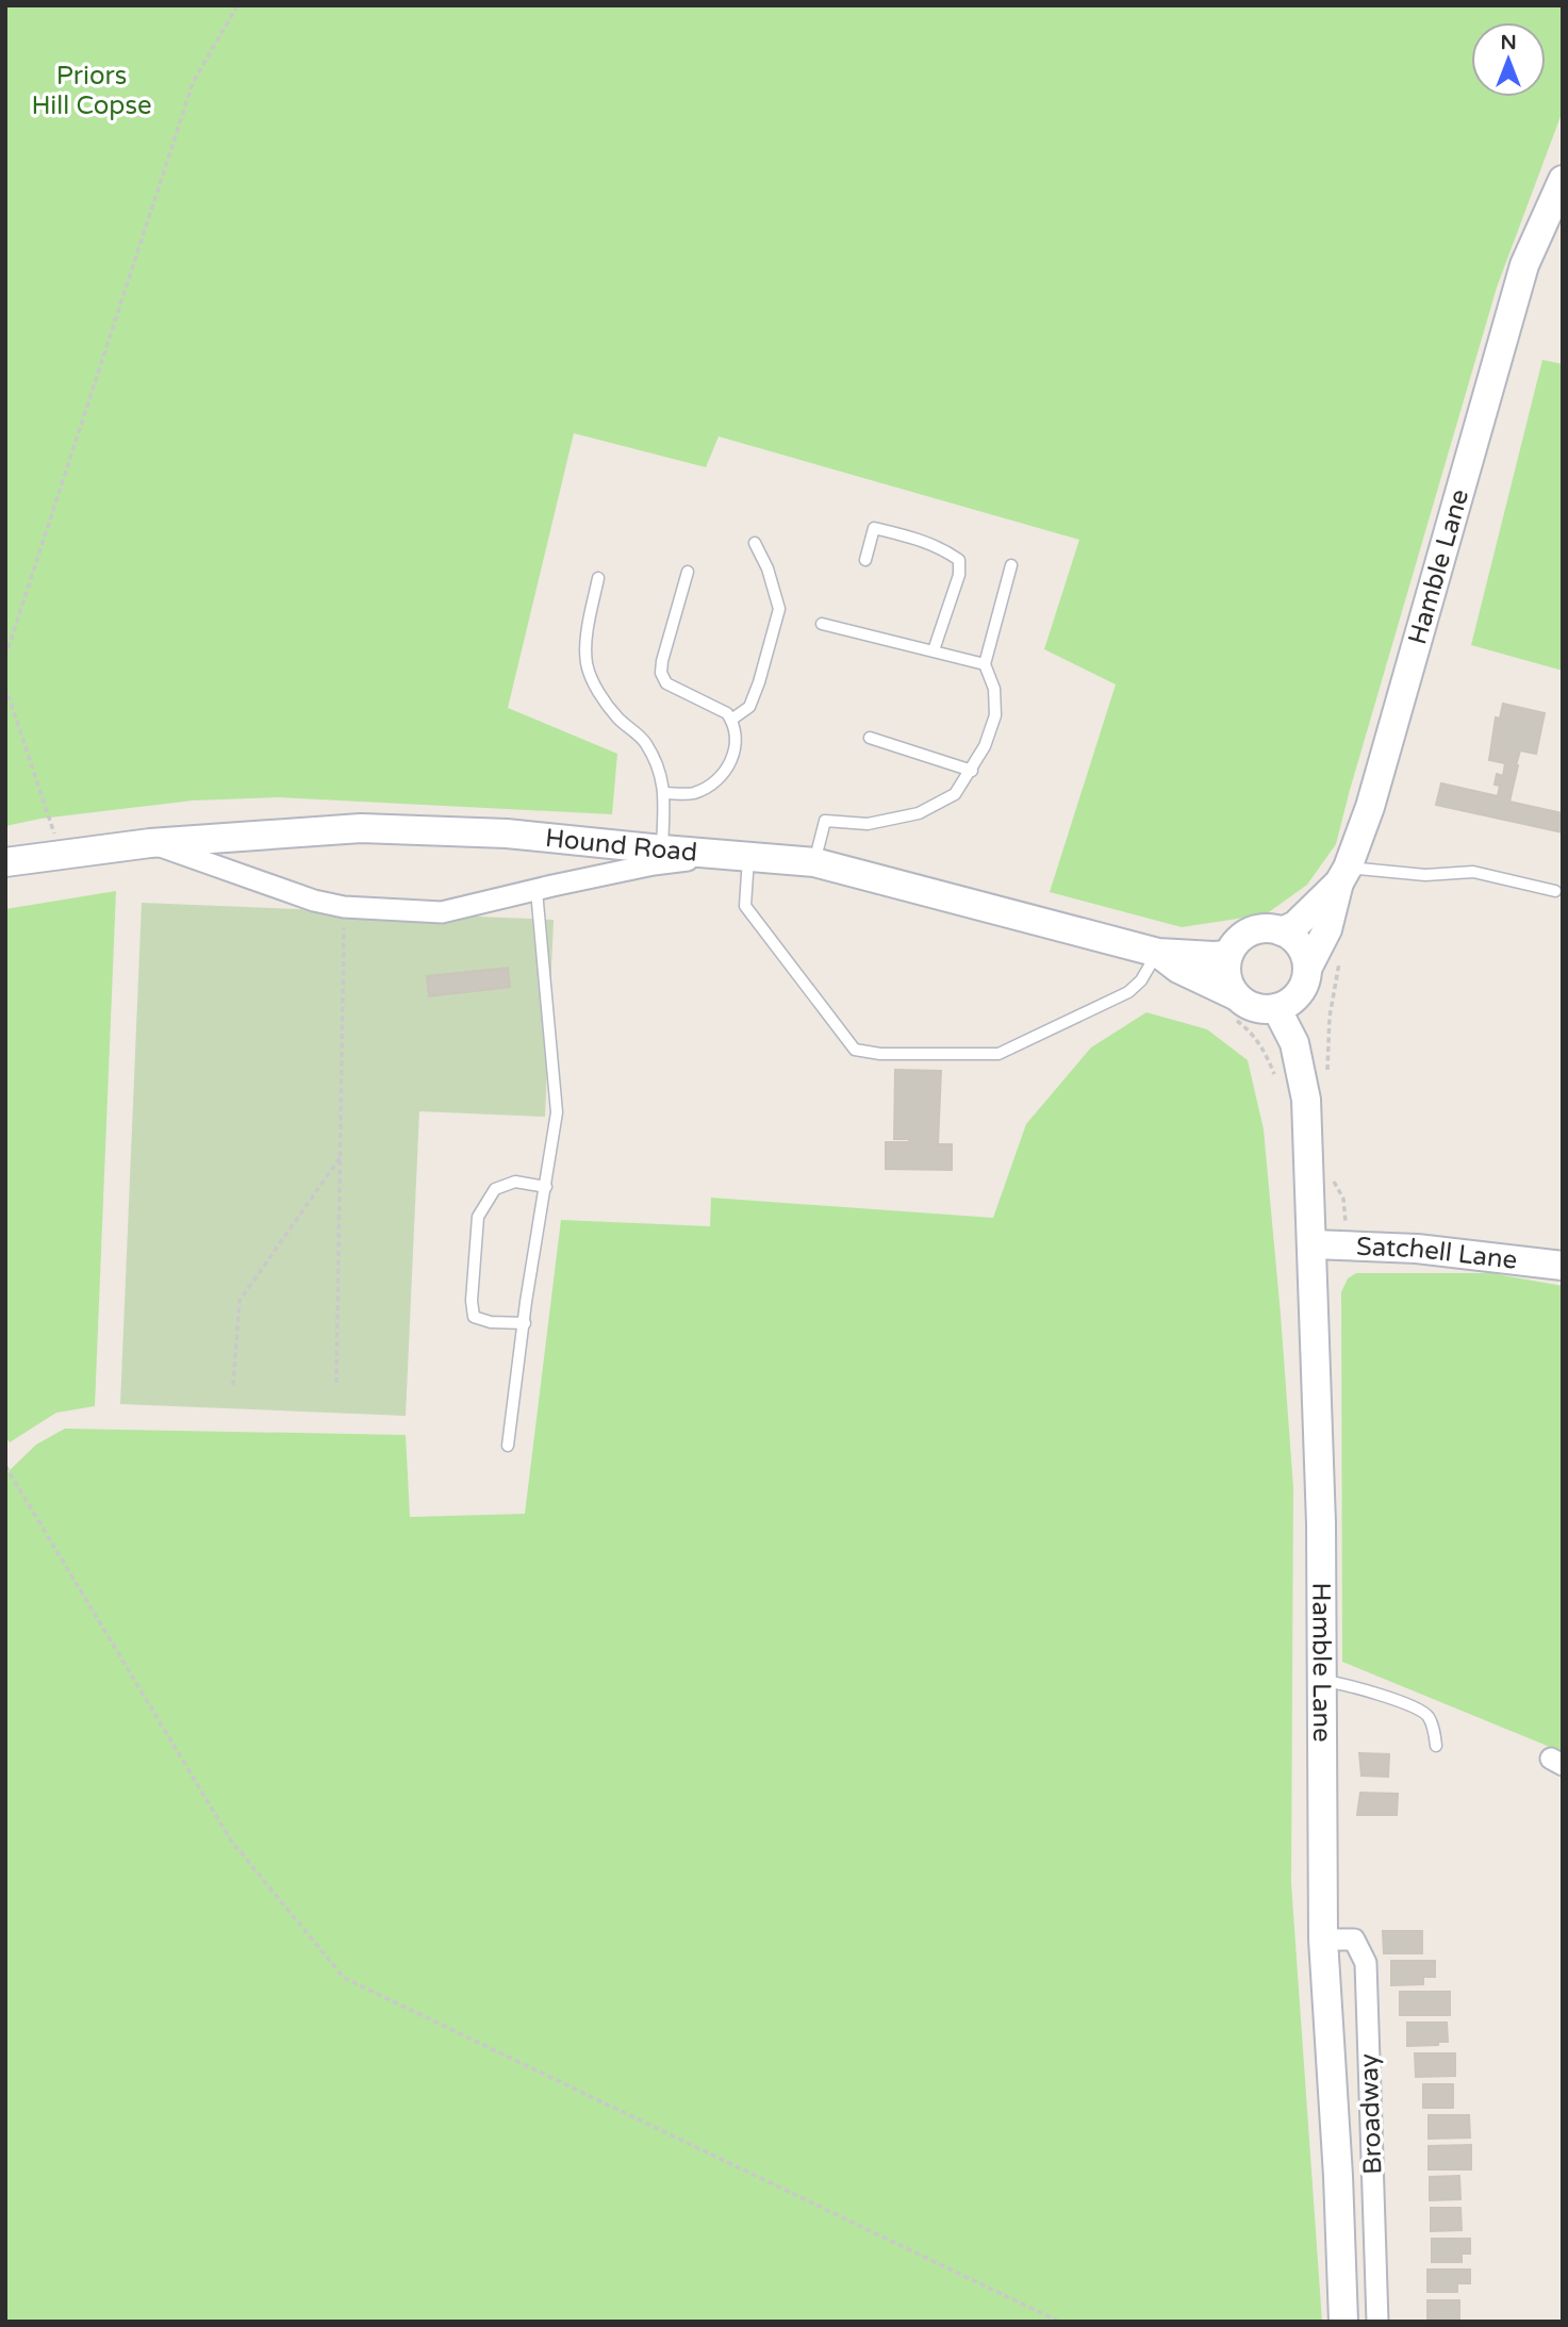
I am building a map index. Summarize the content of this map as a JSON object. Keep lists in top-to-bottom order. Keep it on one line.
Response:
{"streets":{"main road":["Hamble Lane","Hound Road","Satchell Lane"],"street":["Broadway"]},"crossings":[["Hamble Lane","Hound Road"],["Hamble Lane","Satchell Lane"],["Hamble Lane","Broadway"]],"parks":["Priors Hill Copse"],"north":"top"}
